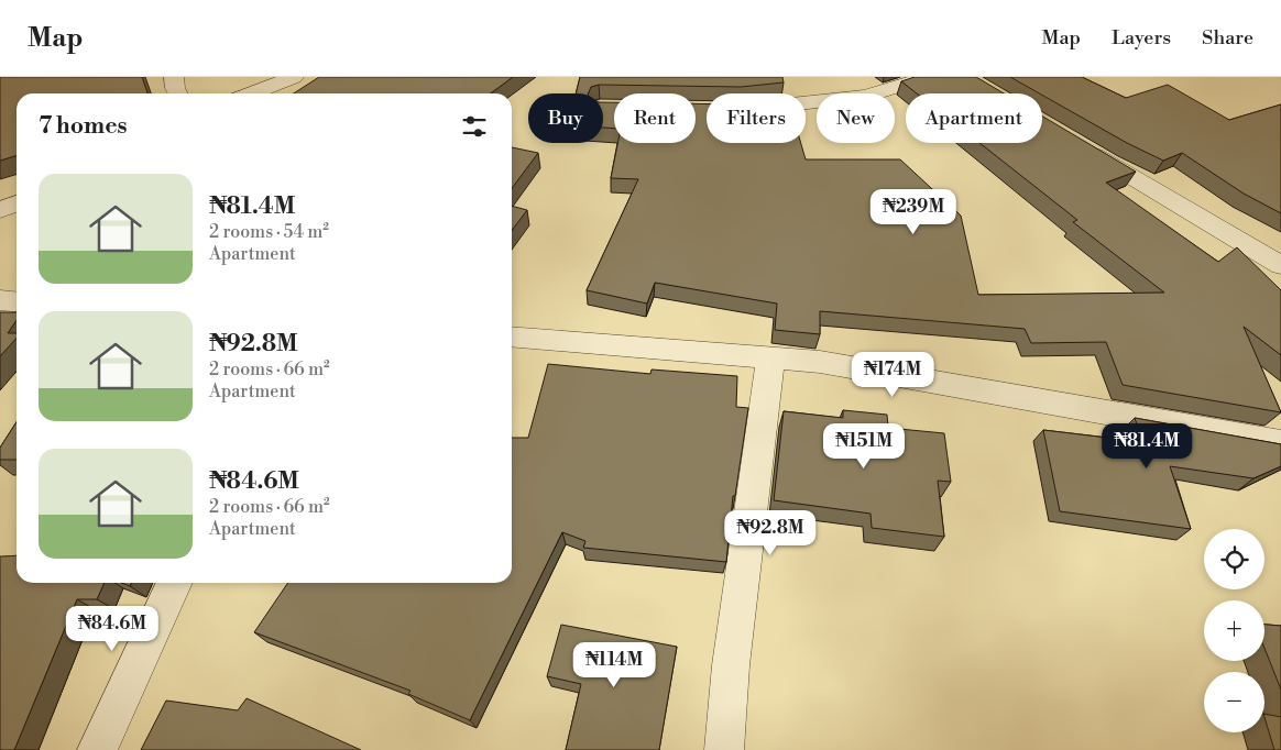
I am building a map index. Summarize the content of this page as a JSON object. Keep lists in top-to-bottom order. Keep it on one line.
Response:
{"page":{"header":"Map","nav":["Map","Layers","Share"],"chip":["Buy","Rent","Filters","New","Apartment"],"heading":"7 homes","list":[{"name":"₦81.4M","note":"2 rooms · 54 m² · Apartment"},{"name":"₦92.8M","note":"2 rooms · 66 m² · Apartment"},{"name":"₦84.6M","note":"2 rooms · 66 m² · Apartment"}],"price":["₦239M","₦174M","₦151M","₦81.4M","₦92.8M","₦84.6M","₦114M"],"map_buttons":["+","−"]}}
